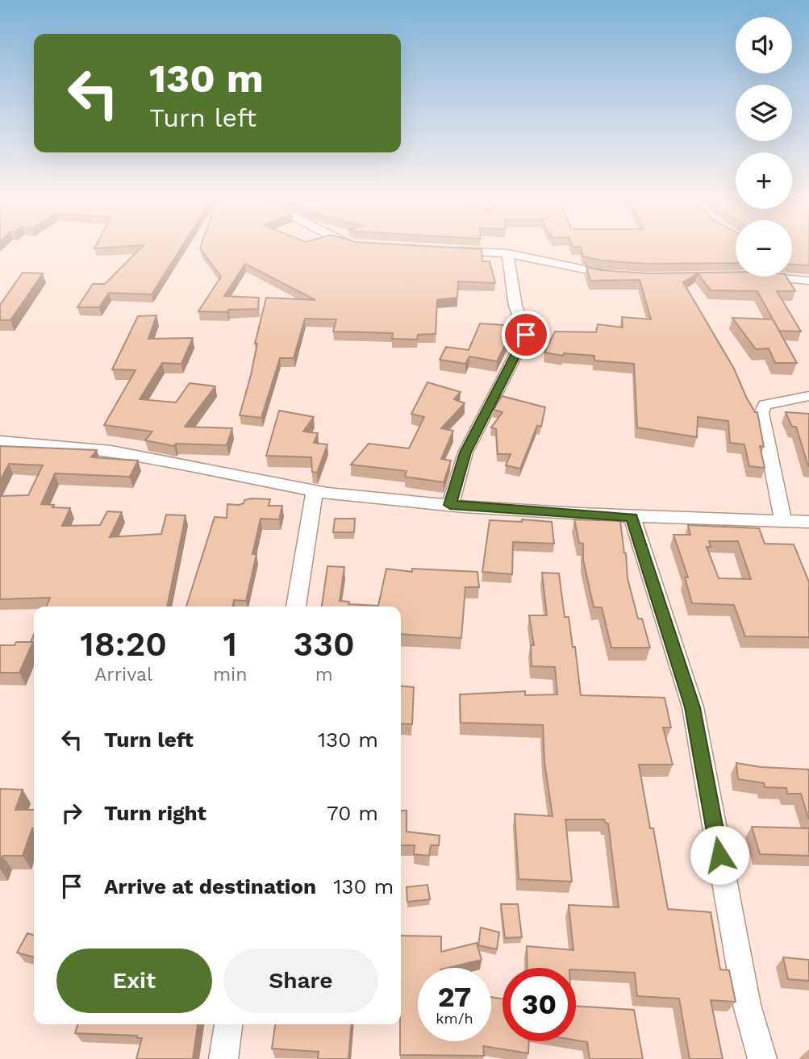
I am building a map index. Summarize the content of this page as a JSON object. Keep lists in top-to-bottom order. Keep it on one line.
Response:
{"page":{"map_buttons":["+","−"],"turn":["130 m","Turn left"],"eta":["18:20","Arrival","1","min","330","m"],"list":[{"name":"Turn left","value":"130 m"},{"name":"Turn right","value":"70 m"},{"name":"Arrive at destination","value":"130 m"}],"buttons":["Exit","Share"],"speed":"27 km/h","limit":"30"}}
